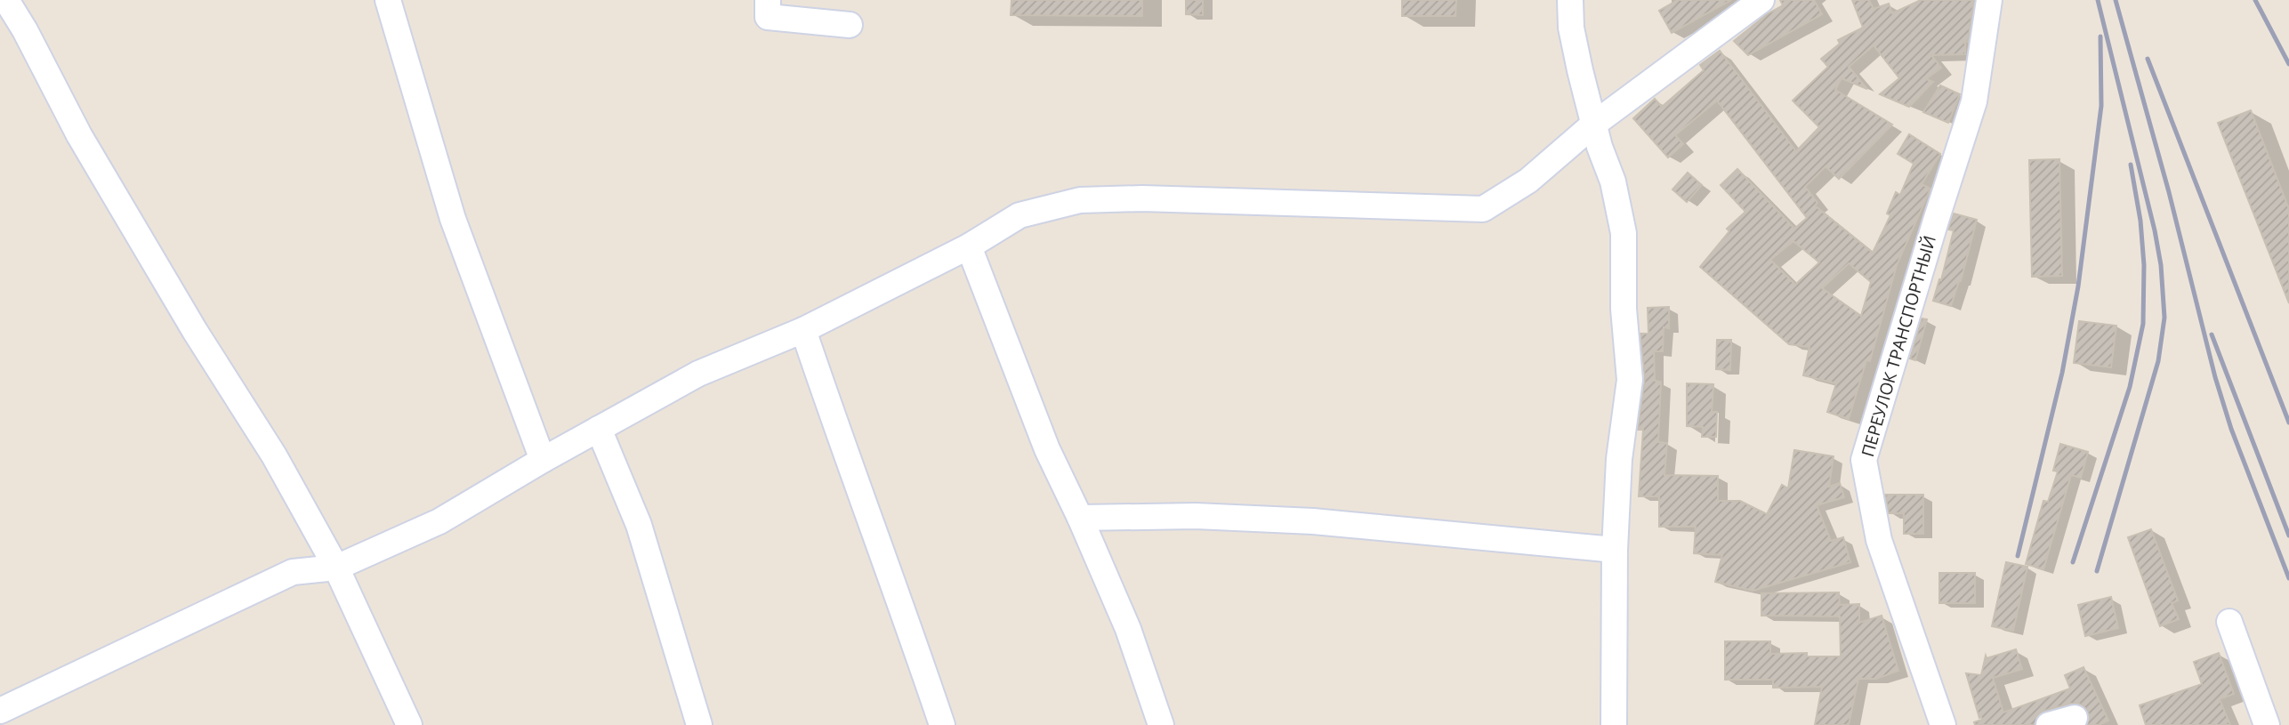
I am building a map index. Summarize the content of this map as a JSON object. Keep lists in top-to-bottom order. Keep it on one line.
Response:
{"streets":{"street":["ПЕРЕУЛОК ТРАНСПОРТНЫЙ"]}}
